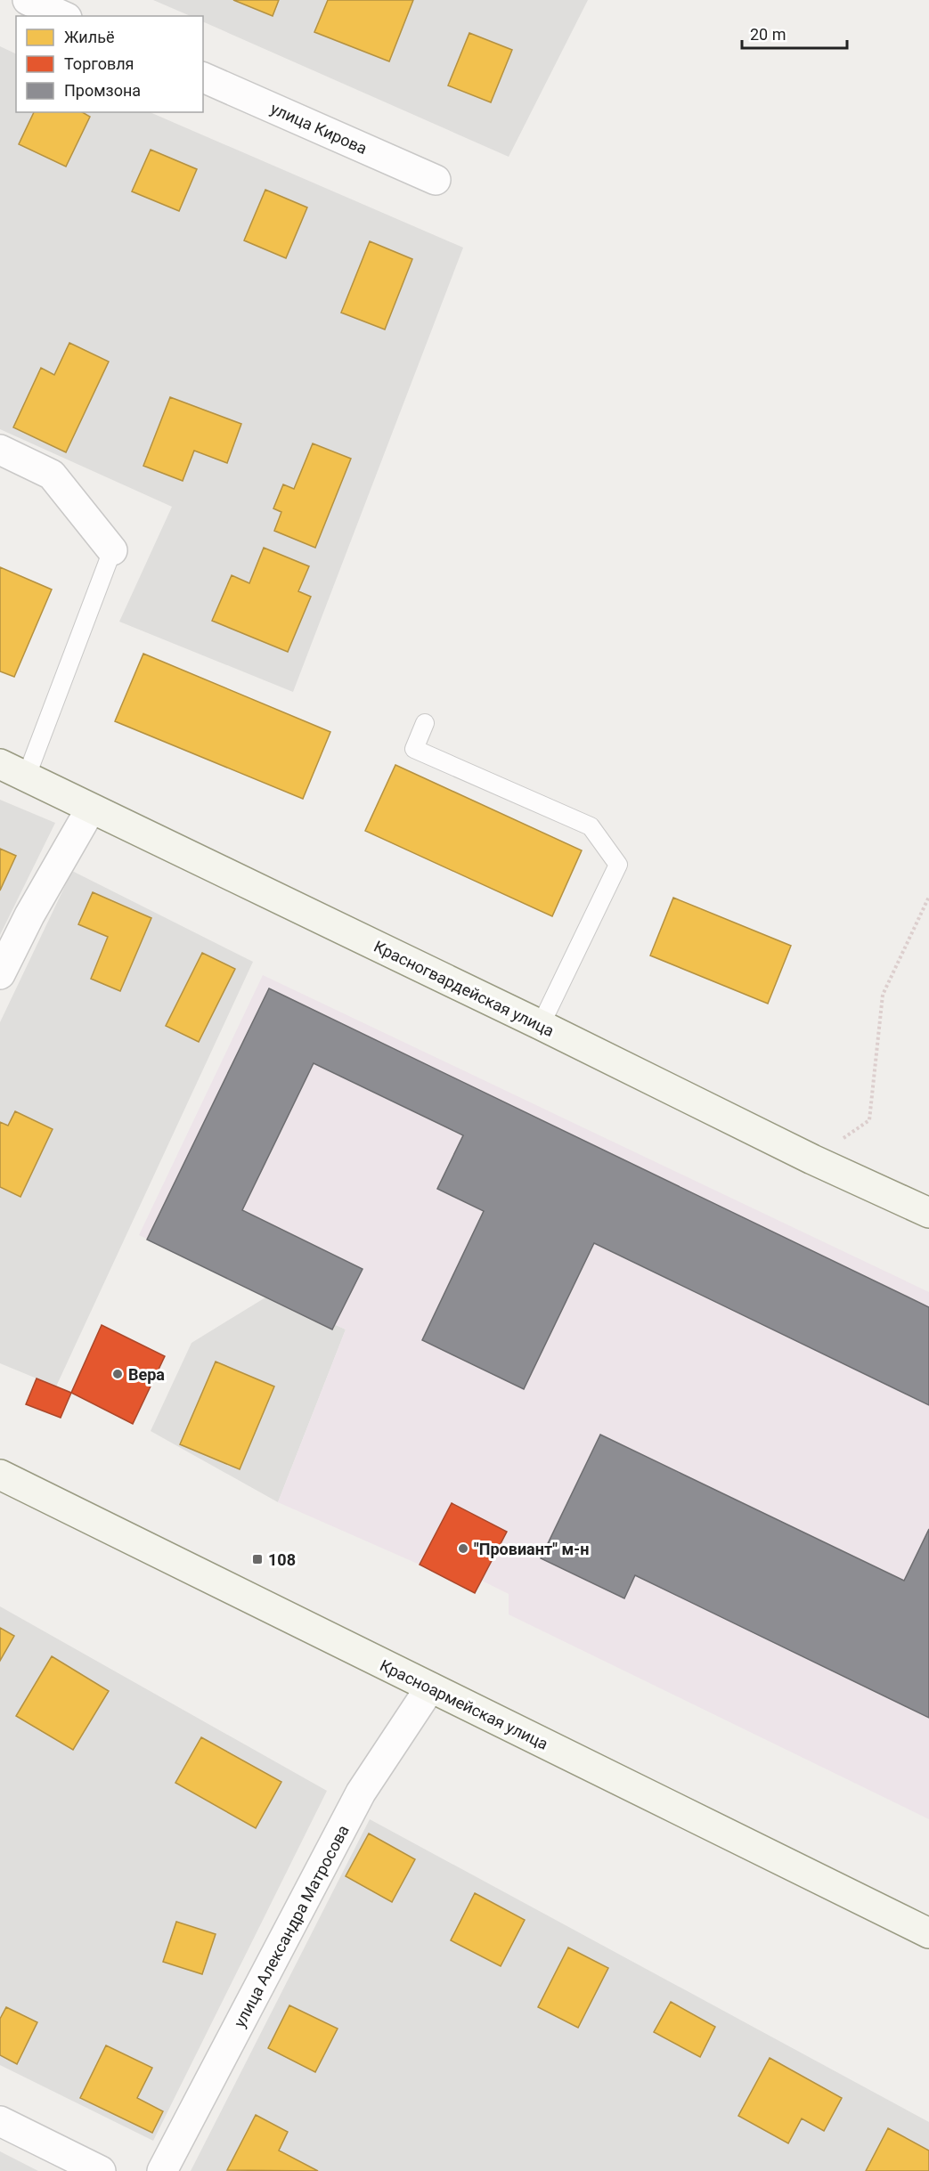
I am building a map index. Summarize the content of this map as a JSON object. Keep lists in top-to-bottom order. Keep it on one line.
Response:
{"streets":{"street":["улица Кирова","Красногвардейская улица","Красноармейская улица","улица Александра Матросова"]},"crossings":[["Красноармейская улица","улица Александра Матросова"]],"places":{"other":["Вера","\"Провиант\" м-н"],"transit":["108"]},"legend":["Жильё","Торговля","Промзона"],"scale_bar":"20 m"}
